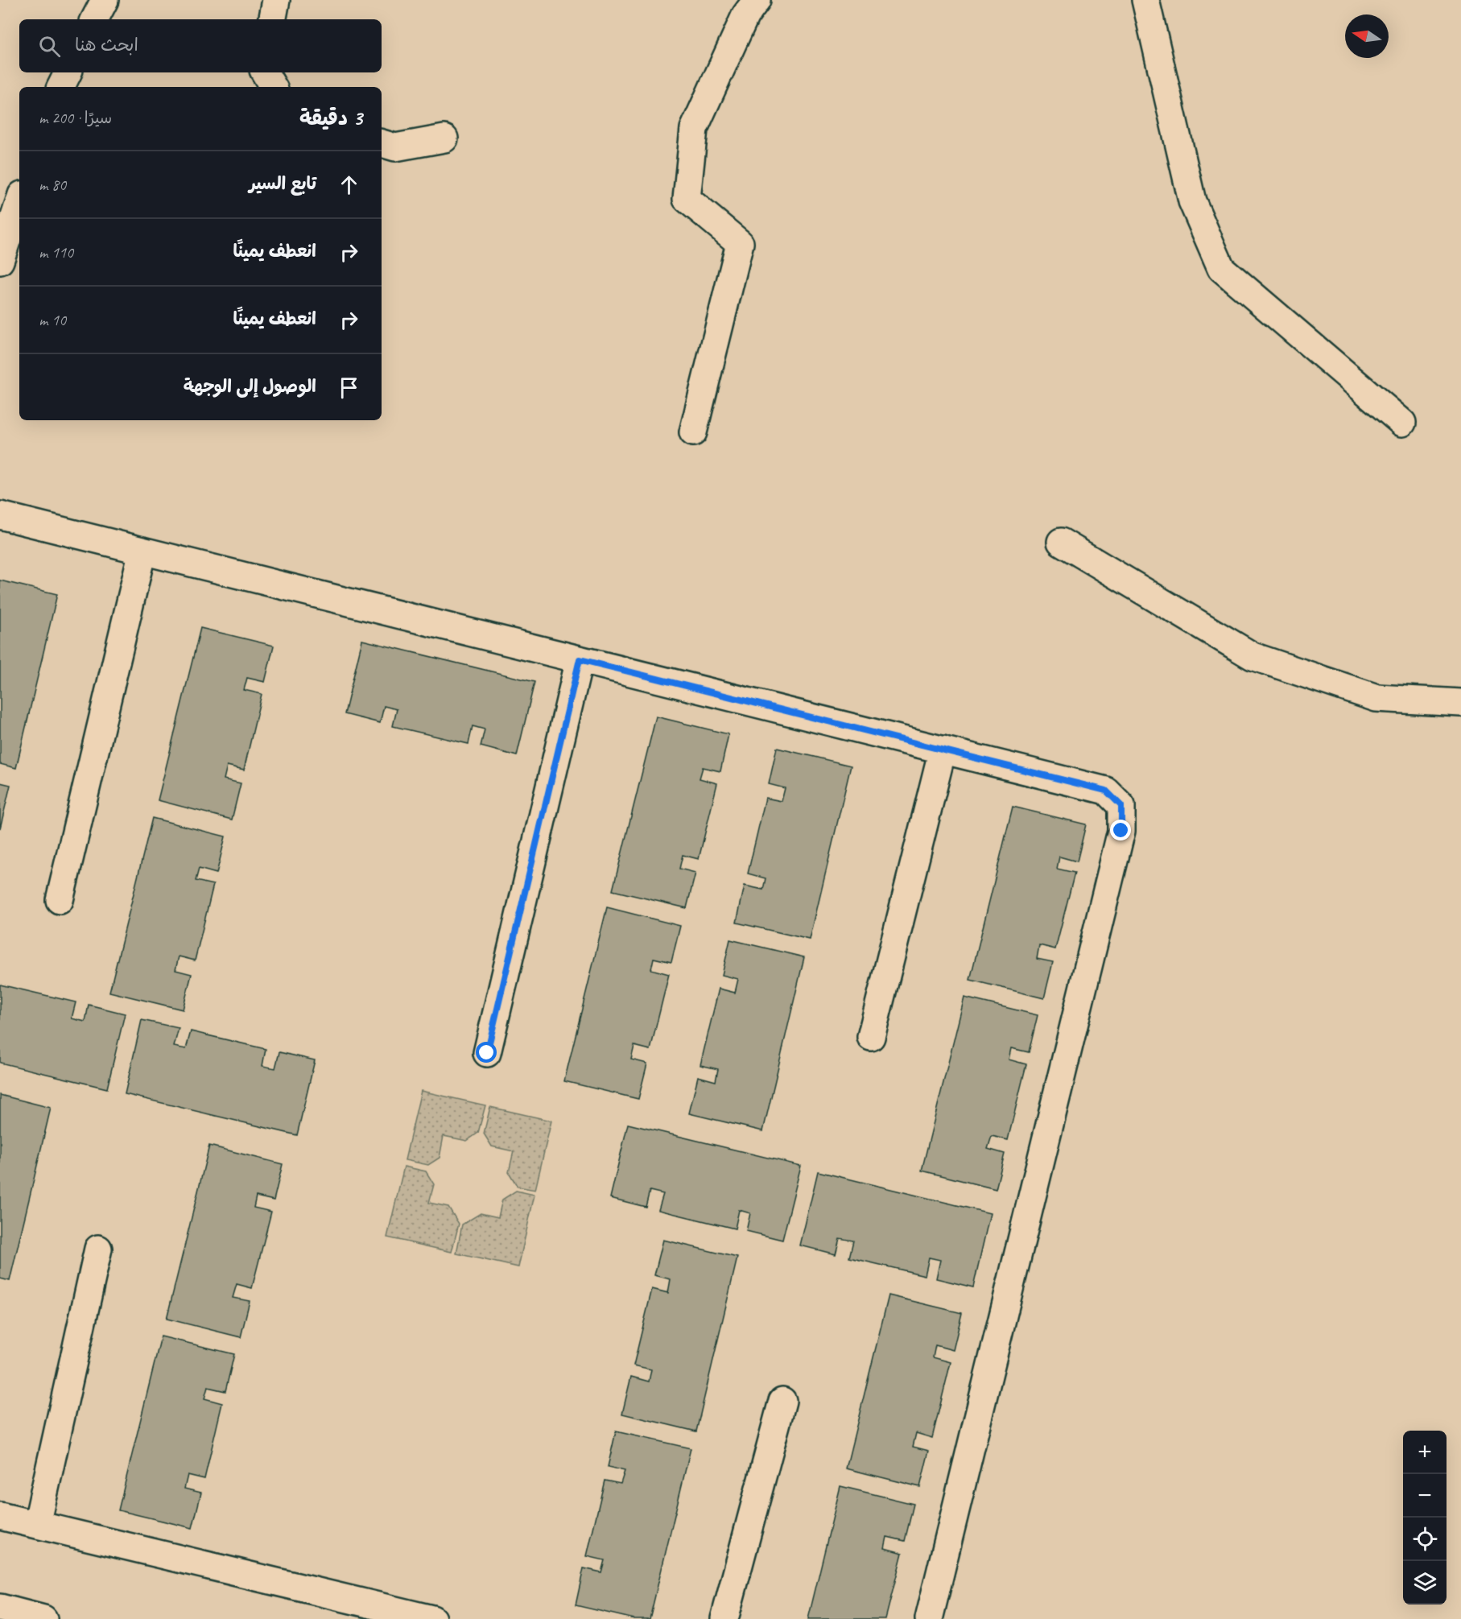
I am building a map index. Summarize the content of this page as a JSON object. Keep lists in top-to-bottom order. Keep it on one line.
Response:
{"north":"left","page":{"search":"ابحث هنا","heading":["3 دقيقة","سيرًا · 200 m"],"list":[["تابع السير","80 m"],["انعطف يمينًا","110 m"],["انعطف يمينًا","10 m"],"الوصول إلى الوجهة"],"map_buttons":["+","−"]}}
